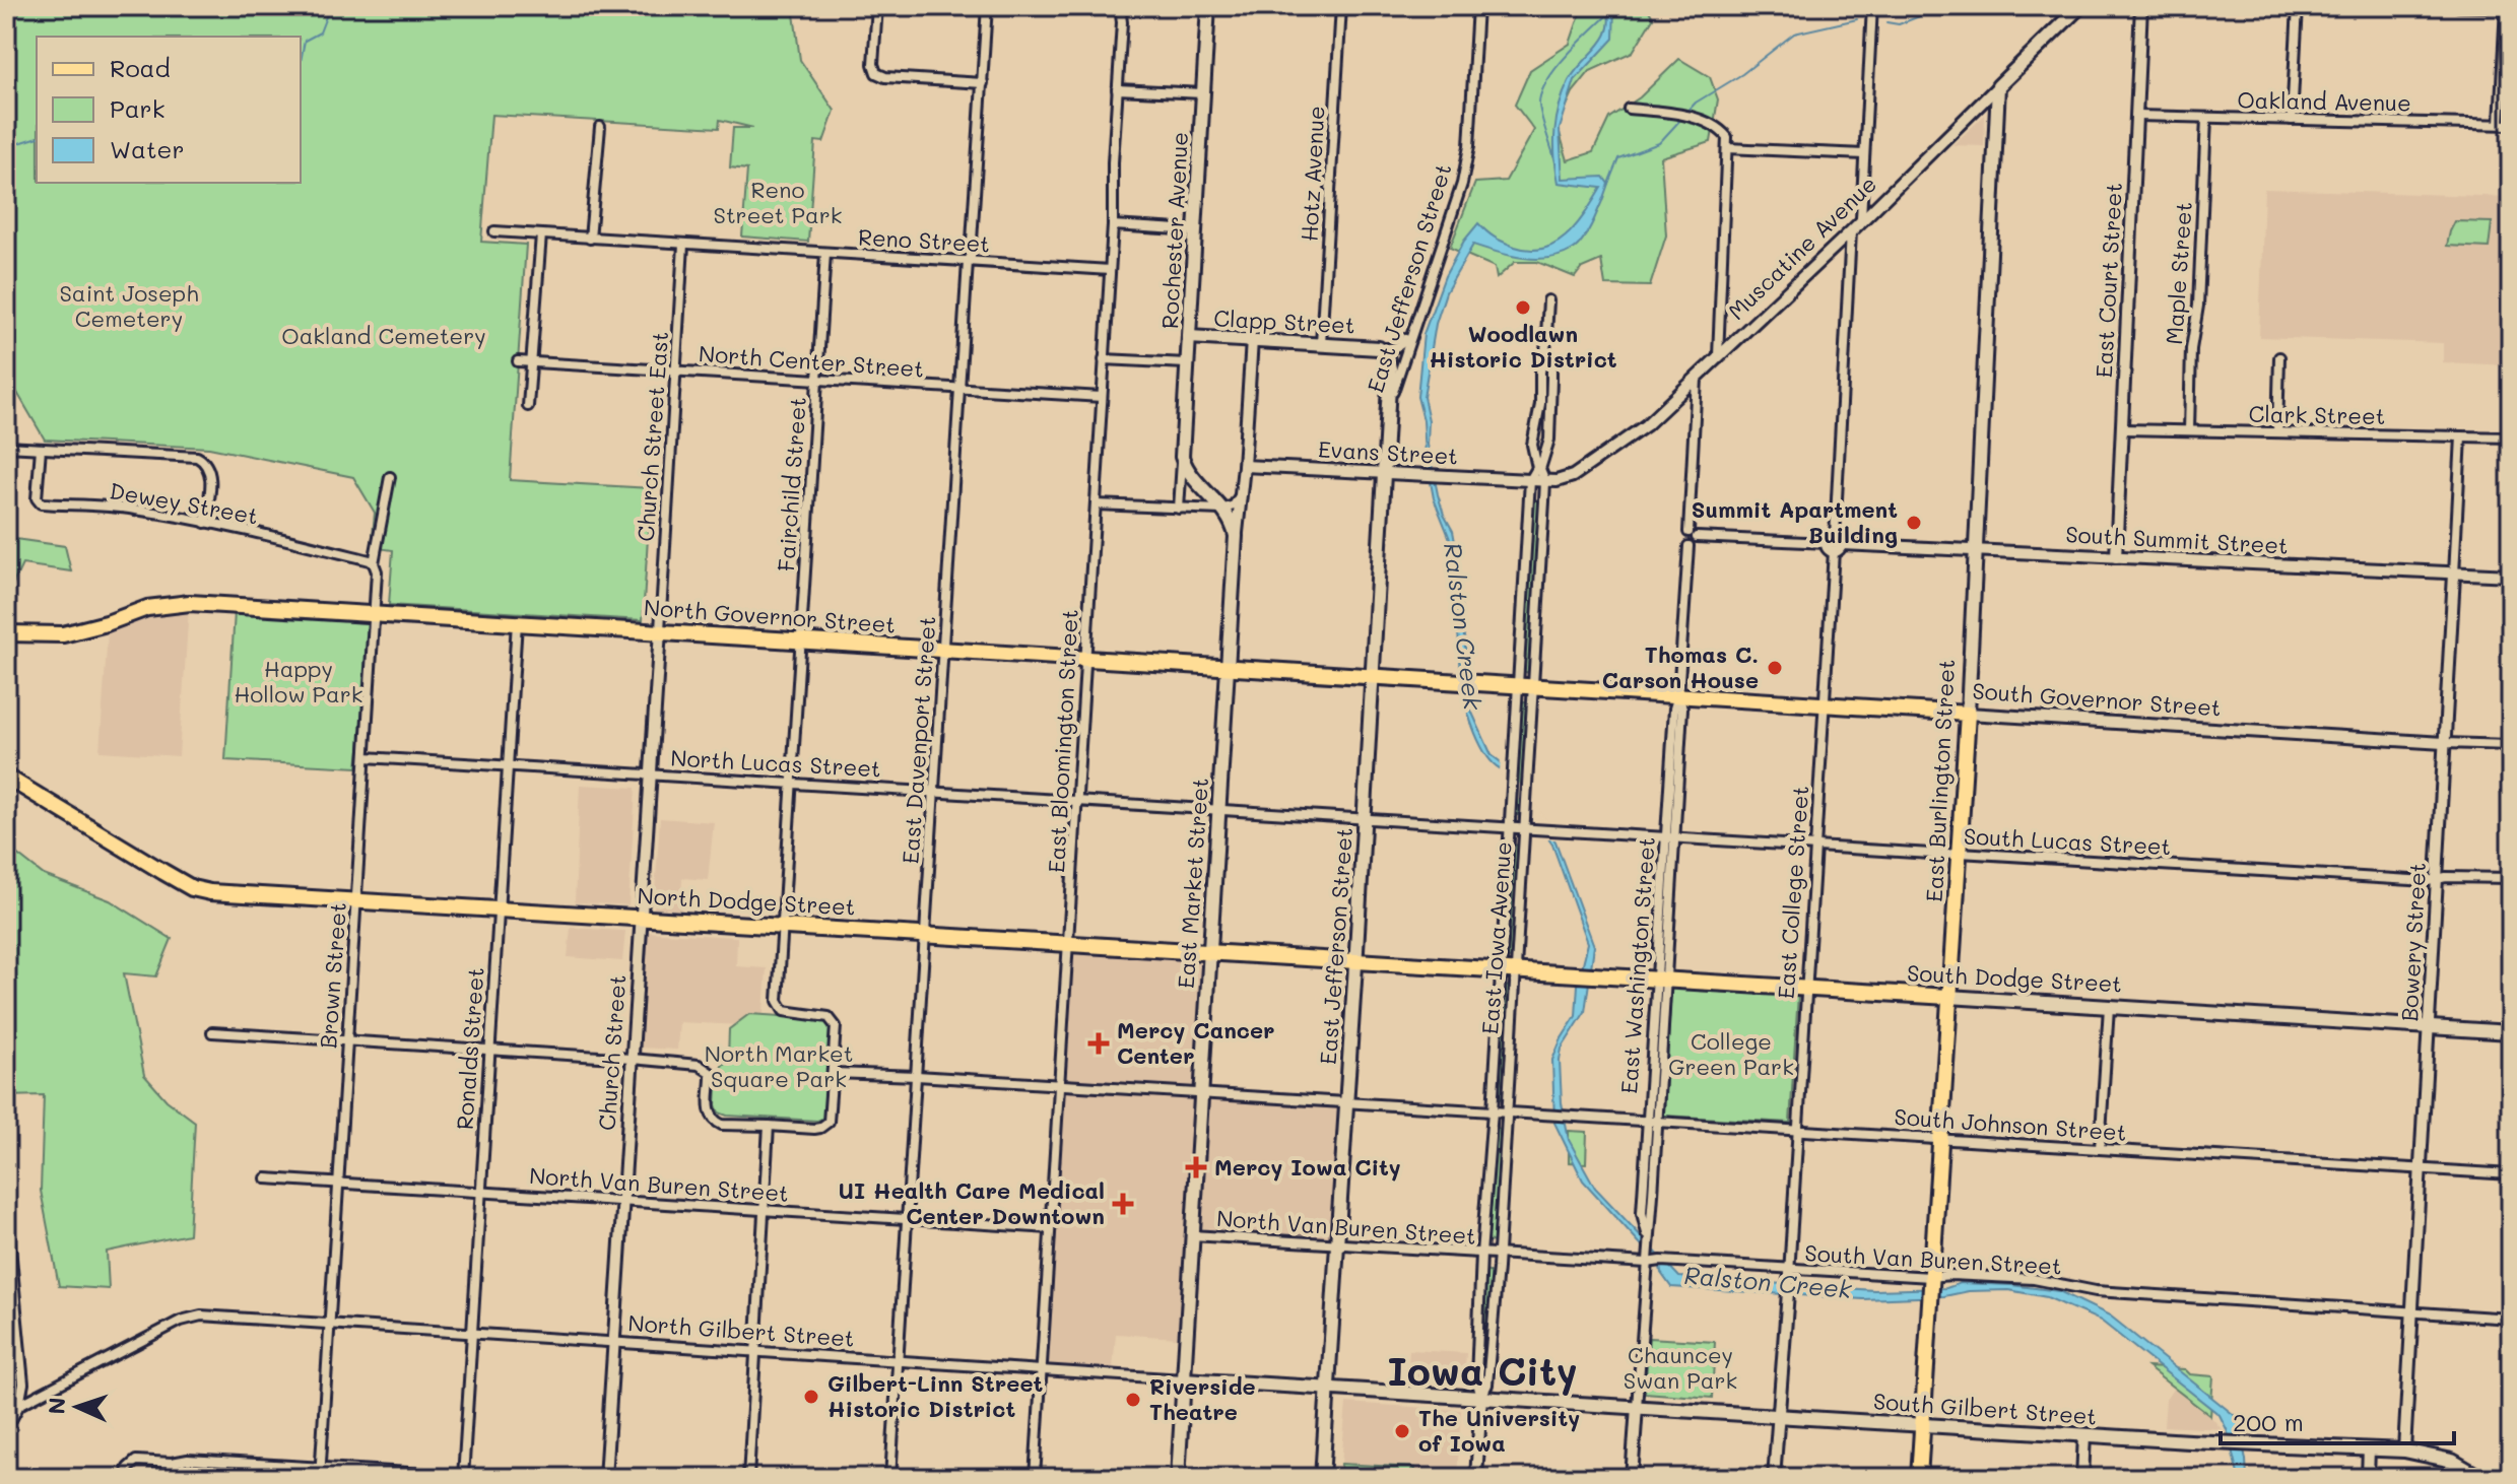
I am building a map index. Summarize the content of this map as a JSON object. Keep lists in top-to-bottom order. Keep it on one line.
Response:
{"streets":{"main road":["Rochester Avenue","Muscatine Avenue","East Jefferson Street","Clapp Street","North Governor Street","South Governor Street","East Burlington Street","East Market Street","North Dodge Street","South Dodge Street","North Gilbert Street","South Gilbert Street"],"street":["Oakland Avenue","Hotz Avenue","Reno Street","Maple Street","East Court Street","North Center Street","Clark Street","Church Street East","Evans Street","Fairchild Street","Dewey Street","South Summit Street","East Davenport Street","East Bloomington Street","North Lucas Street","South Lucas Street","East College Street","East Iowa Avenue","Bowery Street","East Washington Street","Brown Street","Ronalds Street","Church Street","South Johnson Street","North Van Buren Street","South Van Buren Street"]},"crossings":[["Oakland Avenue","Maple Street"],["Oakland Avenue","East Court Street"],["Hotz Avenue","Clapp Street"],["Rochester Avenue","Clapp Street"],["Reno Street","Church Street East"],["Reno Street","Fairchild Street"],["Reno Street","East Davenport Street"],["Reno Street","East Bloomington Street"],["Muscatine Avenue","Evans Street"],["Muscatine Avenue","East Burlington Street"],["Muscatine Avenue","East College Street"],["Muscatine Avenue","East Iowa Avenue"],["Maple Street","Clark Street"],["East Jefferson Street","Clapp Street"],["East Jefferson Street","Evans Street"],["East Jefferson Street","North Governor Street"],["East Jefferson Street","North Lucas Street"],["East Jefferson Street","North Dodge Street"],["East Jefferson Street","South Johnson Street"],["East Jefferson Street","North Van Buren Street"],["East Jefferson Street","North Gilbert Street"],["East Court Street","Clark Street"],["East Court Street","South Summit Street"],["Clapp Street","East Market Street"],["North Center Street","Church Street East"],["North Center Street","Fairchild Street"],["North Center Street","East Davenport Street"],["North Center Street","East Bloomington Street"],["Clark Street","Bowery Street"],["Church Street East","North Governor Street"],["Church Street East","Church Street"],["Evans Street","East Market Street"],["Evans Street","East Iowa Avenue"],["Fairchild Street","North Governor Street"],["Fairchild Street","North Lucas Street"],["Fairchild Street","North Dodge Street"],["Fairchild Street","South Johnson Street"],["Dewey Street","Brown Street"],["South Summit Street","East Burlington Street"],["South Summit Street","East College Street"],["South Summit Street","Bowery Street"],["South Summit Street","East Washington Street"],["North Governor Street","South Governor Street"],["North Governor Street","East Davenport Street"],["North Governor Street","East Bloomington Street"],["North Governor Street","East Market Street"],["North Governor Street","East Iowa Avenue"],["North Governor Street","Brown Street"],["North Governor Street","Ronalds Street"],["North Governor Street","Church Street"],["South Governor Street","East Burlington Street"],["South Governor Street","East College Street"],["South Governor Street","East Iowa Avenue"],["South Governor Street","Bowery Street"],["South Governor Street","East Washington Street"],["East Davenport Street","North Lucas Street"],["East Davenport Street","North Dodge Street"],["East Davenport Street","South Johnson Street"],["East Davenport Street","North Van Buren Street"],["East Davenport Street","North Gilbert Street"],["East Bloomington Street","North Lucas Street"],["East Bloomington Street","North Dodge Street"],["East Bloomington Street","South Johnson Street"],["East Bloomington Street","North Van Buren Street"],["East Bloomington Street","North Gilbert Street"],["North Lucas Street","South Lucas Street"],["North Lucas Street","East Market Street"],["North Lucas Street","East Iowa Avenue"],["North Lucas Street","Brown Street"],["North Lucas Street","Ronalds Street"],["North Lucas Street","Church Street"],["East Burlington Street","South Lucas Street"],["East Burlington Street","South Dodge Street"],["East Burlington Street","South Johnson Street"],["East Burlington Street","South Van Buren Street"],["East Burlington Street","South Gilbert Street"],["South Lucas Street","East College Street"],["South Lucas Street","East Iowa Avenue"],["South Lucas Street","Bowery Street"],["South Lucas Street","East Washington Street"],["East Market Street","North Dodge Street"],["East Market Street","South Johnson Street"],["East Market Street","North Van Buren Street"],["East Market Street","North Gilbert Street"],["East College Street","South Dodge Street"],["East College Street","South Johnson Street"],["East College Street","South Van Buren Street"],["East College Street","South Gilbert Street"],["North Dodge Street","East Iowa Avenue"],["North Dodge Street","Brown Street"],["North Dodge Street","South Dodge Street"],["North Dodge Street","Ronalds Street"],["North Dodge Street","Church Street"],["East Iowa Avenue","South Dodge Street"],["East Iowa Avenue","South Johnson Street"],["East Iowa Avenue","North Van Buren Street"],["East Iowa Avenue","South Van Buren Street"],["East Iowa Avenue","North Gilbert Street"],["East Iowa Avenue","South Gilbert Street"],["Bowery Street","South Dodge Street"],["Bowery Street","South Johnson Street"],["Bowery Street","South Van Buren Street"],["Bowery Street","South Gilbert Street"],["East Washington Street","South Dodge Street"],["East Washington Street","South Johnson Street"],["East Washington Street","South Van Buren Street"],["East Washington Street","South Gilbert Street"],["Brown Street","North Van Buren Street"],["Brown Street","North Gilbert Street"],["Ronalds Street","North Van Buren Street"],["Ronalds Street","North Gilbert Street"],["Church Street","North Van Buren Street"],["Church Street","North Gilbert Street"],["North Van Buren Street","South Van Buren Street"],["North Gilbert Street","South Gilbert Street"]],"districts":["Iowa City"],"water":["Ralston Creek"],"parks":["Reno Street Park","Saint Joseph Cemetery","Oakland Cemetery","Happy Hollow Park","College Green Park","North Market Square Park","Chauncey Swan Park"],"places":{"other":["Woodlawn Historic District","Summit Apartment Building","Thomas C. Carson House","Gilbert-Linn Street Historic District","Riverside Theatre","The University of Iowa"],"health":["Mercy Cancer Center","Mercy Iowa City","UI Health Care Medical Center Downtown"]},"legend":["Road","Park","Water"],"scale_bar":"200 m","north":"left"}
